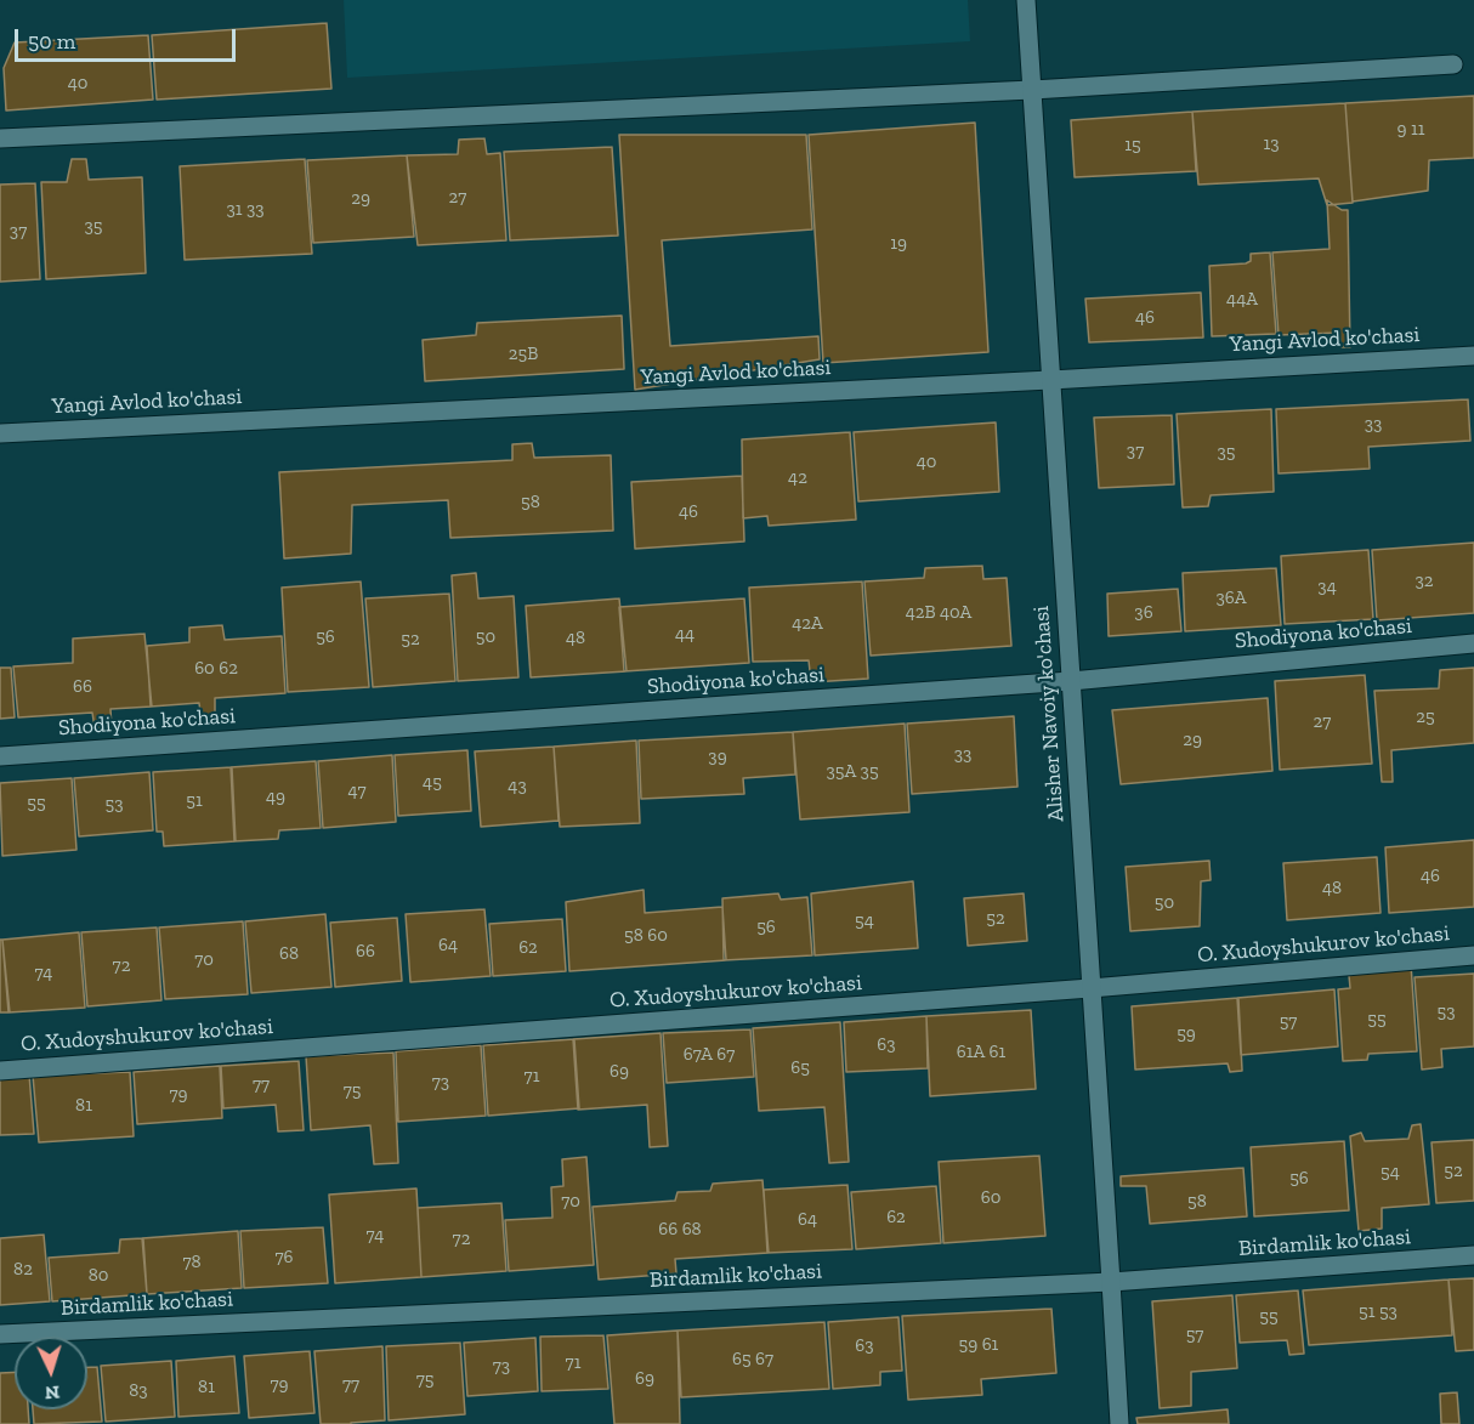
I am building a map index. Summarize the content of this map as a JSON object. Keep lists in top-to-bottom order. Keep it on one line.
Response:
{"streets":{"street":["Yangi Avlod ko'chasi","Shodiyona ko'chasi","Alisher Navoiy ko'chasi","O. Xudoyshukurov ko'chasi","Birdamlik ko'chasi"]},"crossings":[["Yangi Avlod ko'chasi","Alisher Navoiy ko'chasi"],["Shodiyona ko'chasi","Alisher Navoiy ko'chasi"],["Alisher Navoiy ko'chasi","O. Xudoyshukurov ko'chasi"],["Alisher Navoiy ko'chasi","Birdamlik ko'chasi"]],"house_numbers":["40","9 11","13","15","27","29","31 33","35","37","19","44A","46","25B","33","37","35","40","42","58","46","32","34","36A","42B 40A","36","42A","44","56","50","48","52","60 62","66","25","27","29","33","39","35A 35","45","43","47","49","51","55","53","46","48","50","52","54","56","58 60","64","62","66","68","70","72","74","53","55","57","59","63","61A 61","67A 67","65","69","71","73","77","75","79","81","52","54","56","60","70","58","62","64","66 68","74","72","76","78","82","80","51 53","55","57","59 61","63","65 67","71","73","69","75","79","77","81","83"],"scale_bar":"50 m","north":"bottom"}
